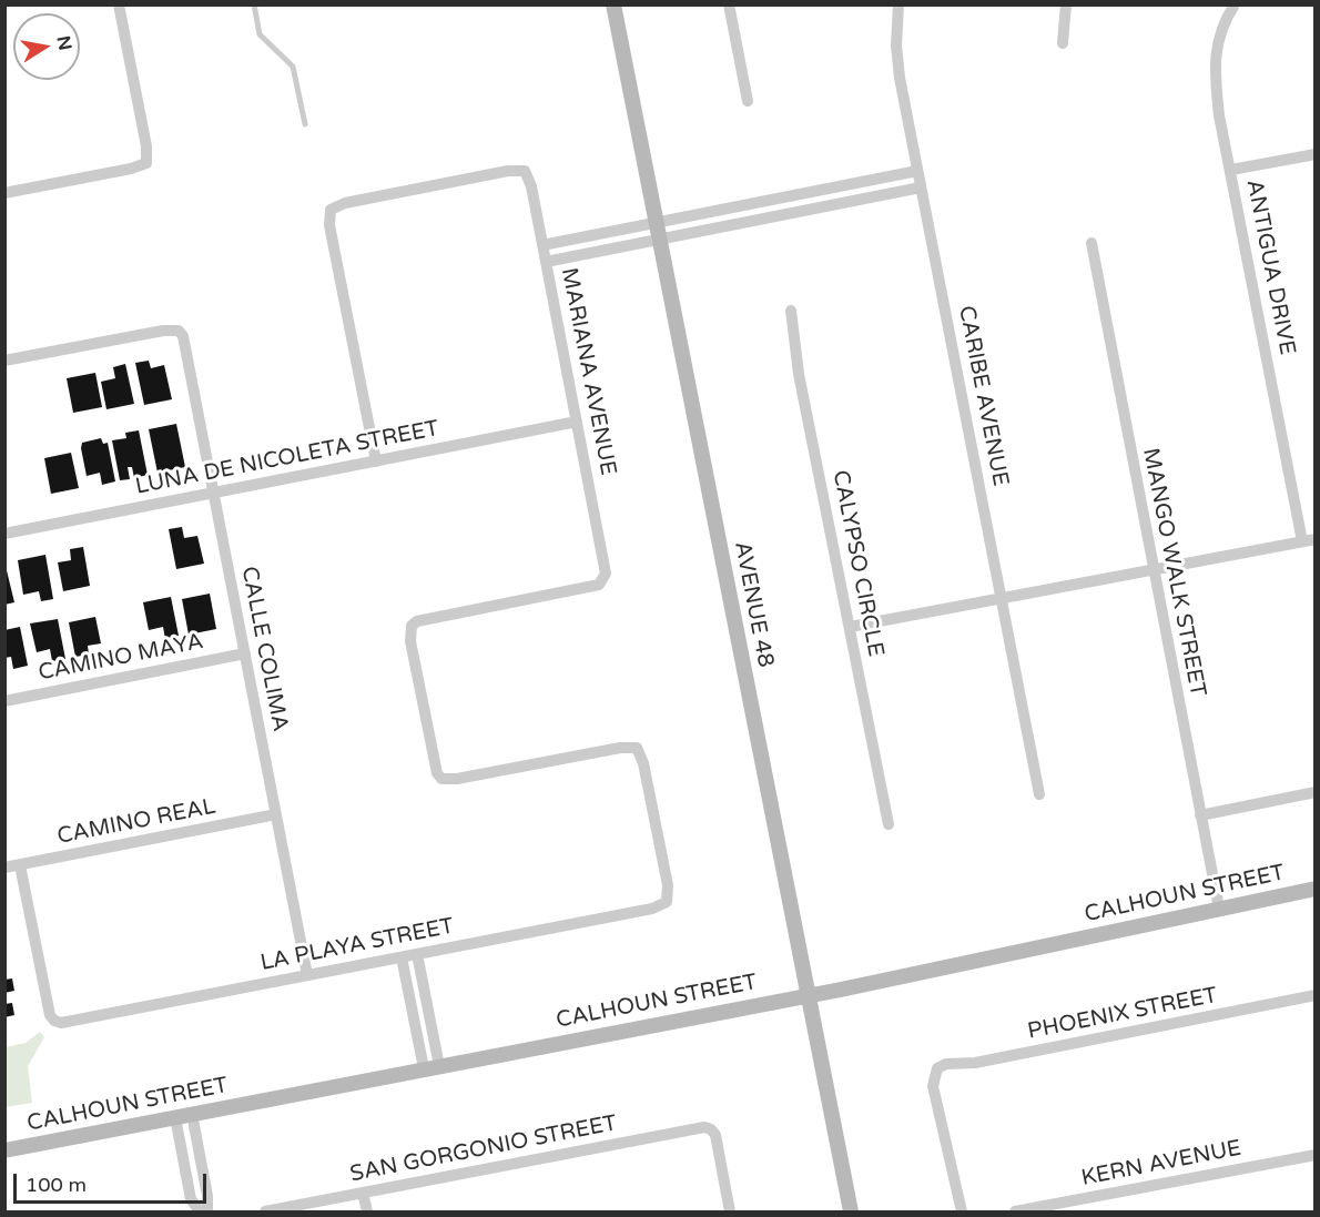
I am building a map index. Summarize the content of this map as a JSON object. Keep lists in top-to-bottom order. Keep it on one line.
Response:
{"streets":{"street":["ANTIGUA DRIVE","MARIANA AVENUE","CARIBE AVENUE","LUNA DE NICOLETA STREET","CALYPSO CIRCLE","MANGO WALK STREET","AVENUE 48","CALLE COLIMA","CAMINO MAYA","CAMINO REAL","CALHOUN STREET","LA PLAYA STREET","PHOENIX STREET","SAN GORGONIO STREET","KERN AVENUE"]},"crossings":[["MARIANA AVENUE","LUNA DE NICOLETA STREET"],["MARIANA AVENUE","LA PLAYA STREET"],["LUNA DE NICOLETA STREET","CALLE COLIMA"],["MANGO WALK STREET","CALHOUN STREET"],["AVENUE 48","CALHOUN STREET"],["CALLE COLIMA","CAMINO MAYA"],["CALLE COLIMA","CAMINO REAL"],["CALLE COLIMA","LA PLAYA STREET"],["CAMINO REAL","LA PLAYA STREET"]],"scale_bar":"100 m","north":"right"}
